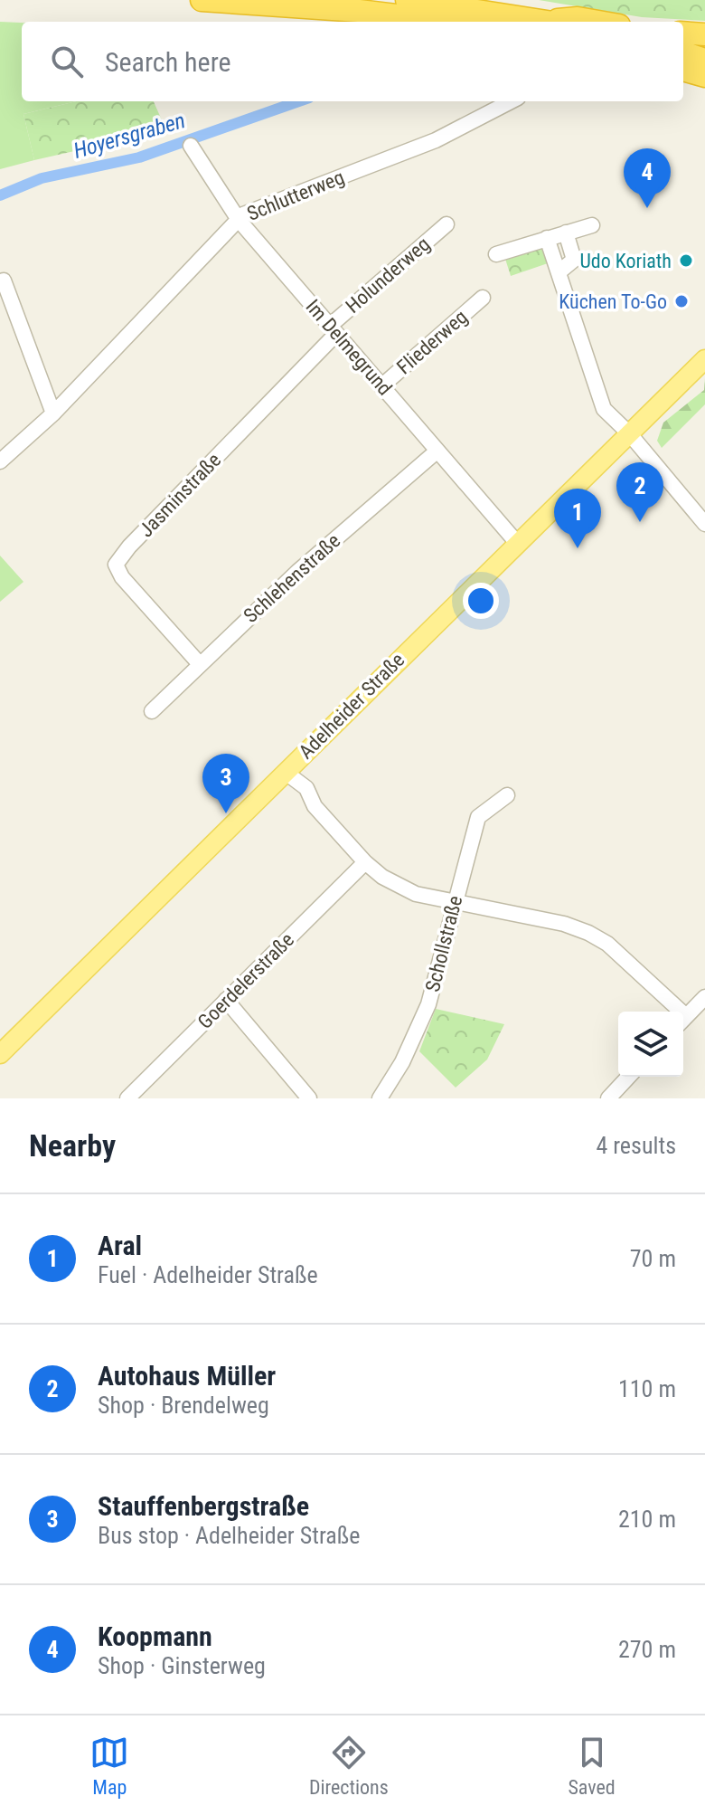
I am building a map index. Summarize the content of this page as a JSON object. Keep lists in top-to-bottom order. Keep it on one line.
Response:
{"streets":{"main road":["Adelheider Straße"],"street":["Schlutterweg","Holunderweg","Fliederweg","Im Delmegrund","Jasminstraße","Schlehenstraße","Schollstraße","Goerdelerstraße"]},"crossings":[["Schlutterweg","Im Delmegrund"],["Holunderweg","Im Delmegrund"],["Holunderweg","Jasminstraße"],["Fliederweg","Im Delmegrund"],["Im Delmegrund","Jasminstraße"],["Im Delmegrund","Schlehenstraße"],["Im Delmegrund","Adelheider Straße"],["Jasminstraße","Schlehenstraße"]],"water":["Hoyersgraben"],"places":["Udo Koriath","Küchen To-Go"],"page":{"search":"Search here","pins":["4","2","1","3"],"heading":["Nearby","4 results"],"list":[{"mark":"1","name":"Aral","note":"Fuel · Adelheider Straße","value":"70 m"},{"mark":"2","name":"Autohaus Müller","note":"Shop · Brendelweg","value":"110 m"},{"mark":"3","name":"Stauffenbergstraße","note":"Bus stop · Adelheider Straße","value":"210 m"},{"mark":"4","name":"Koopmann","note":"Shop · Ginsterweg","value":"270 m"}],"nav":["Map","Directions","Saved"]}}
